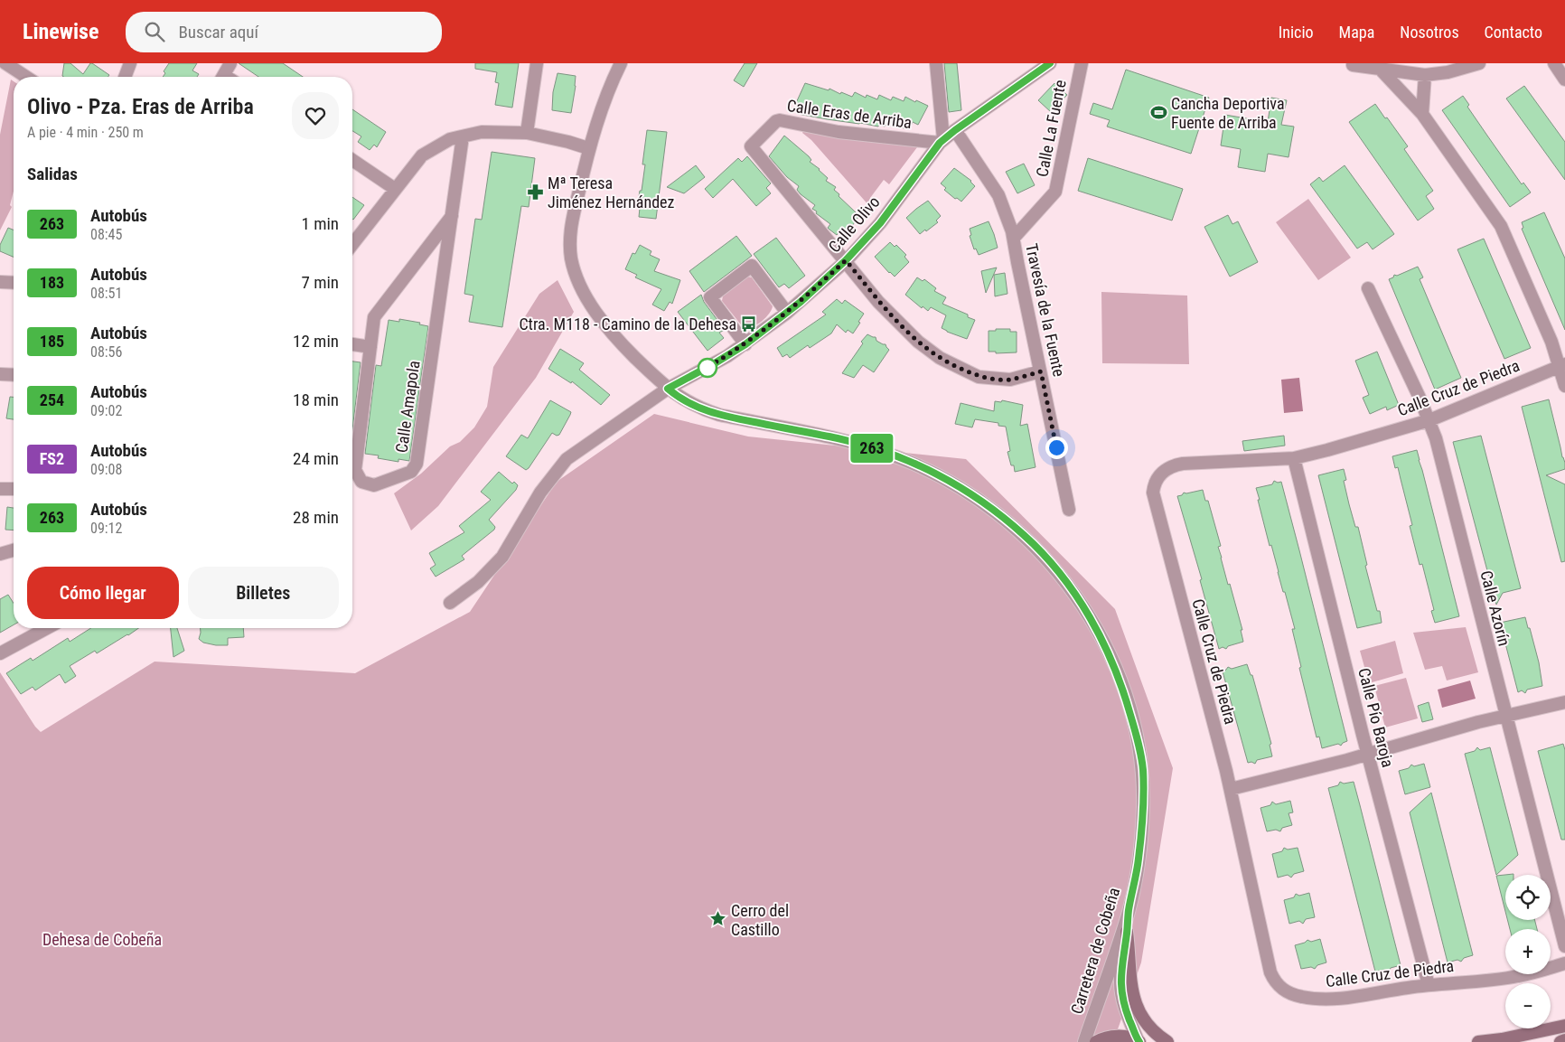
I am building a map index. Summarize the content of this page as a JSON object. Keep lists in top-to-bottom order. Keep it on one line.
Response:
{"streets":{"street":["Calle Eras de Arriba","Calle La Fuente","Calle Olivo","Travesía de la Fuente","Calle Cruz de Piedra","Calle Amapola","Calle Azorín","Calle Pío Baroja","Carretera de Cobeña"]},"crossings":[["Calle Eras de Arriba","Calle Olivo"],["Calle La Fuente","Travesía de la Fuente"],["Calle Olivo","Travesía de la Fuente"],["Calle Olivo","Carretera de Cobeña"],["Calle Cruz de Piedra","Calle Azorín"],["Calle Cruz de Piedra","Calle Pío Baroja"]],"parks":["Dehesa de Cobeña"],"places":{"sports":["Cancha Deportiva Fuente de Arriba"],"pharmacy":["Mª Teresa Jiménez Hernández"],"bus stop":["Ctra. M118 - Camino de la Dehesa"],"place":["Cerro del Castillo"]},"lines":["bus line 263"],"page":{"header":"Linewise","search":"Buscar aquí","nav":["Inicio","Mapa","Nosotros","Contacto"],"on_map":"263","heading":[["Olivo - Pza. Eras de Arriba","A pie · 4 min · 250 m"],"Salidas"],"list":[{"mark":"263","name":"Autobús","note":"08:45","value":"1 min"},{"mark":"183","name":"Autobús","note":"08:51","value":"7 min"},{"mark":"185","name":"Autobús","note":"08:56","value":"12 min"},{"mark":"254","name":"Autobús","note":"09:02","value":"18 min"},{"mark":"FS2","name":"Autobús","note":"09:08","value":"24 min"},{"mark":"263","name":"Autobús","note":"09:12","value":"28 min"}],"buttons":["Cómo llegar","Billetes"],"map_buttons":["+","−"]}}
